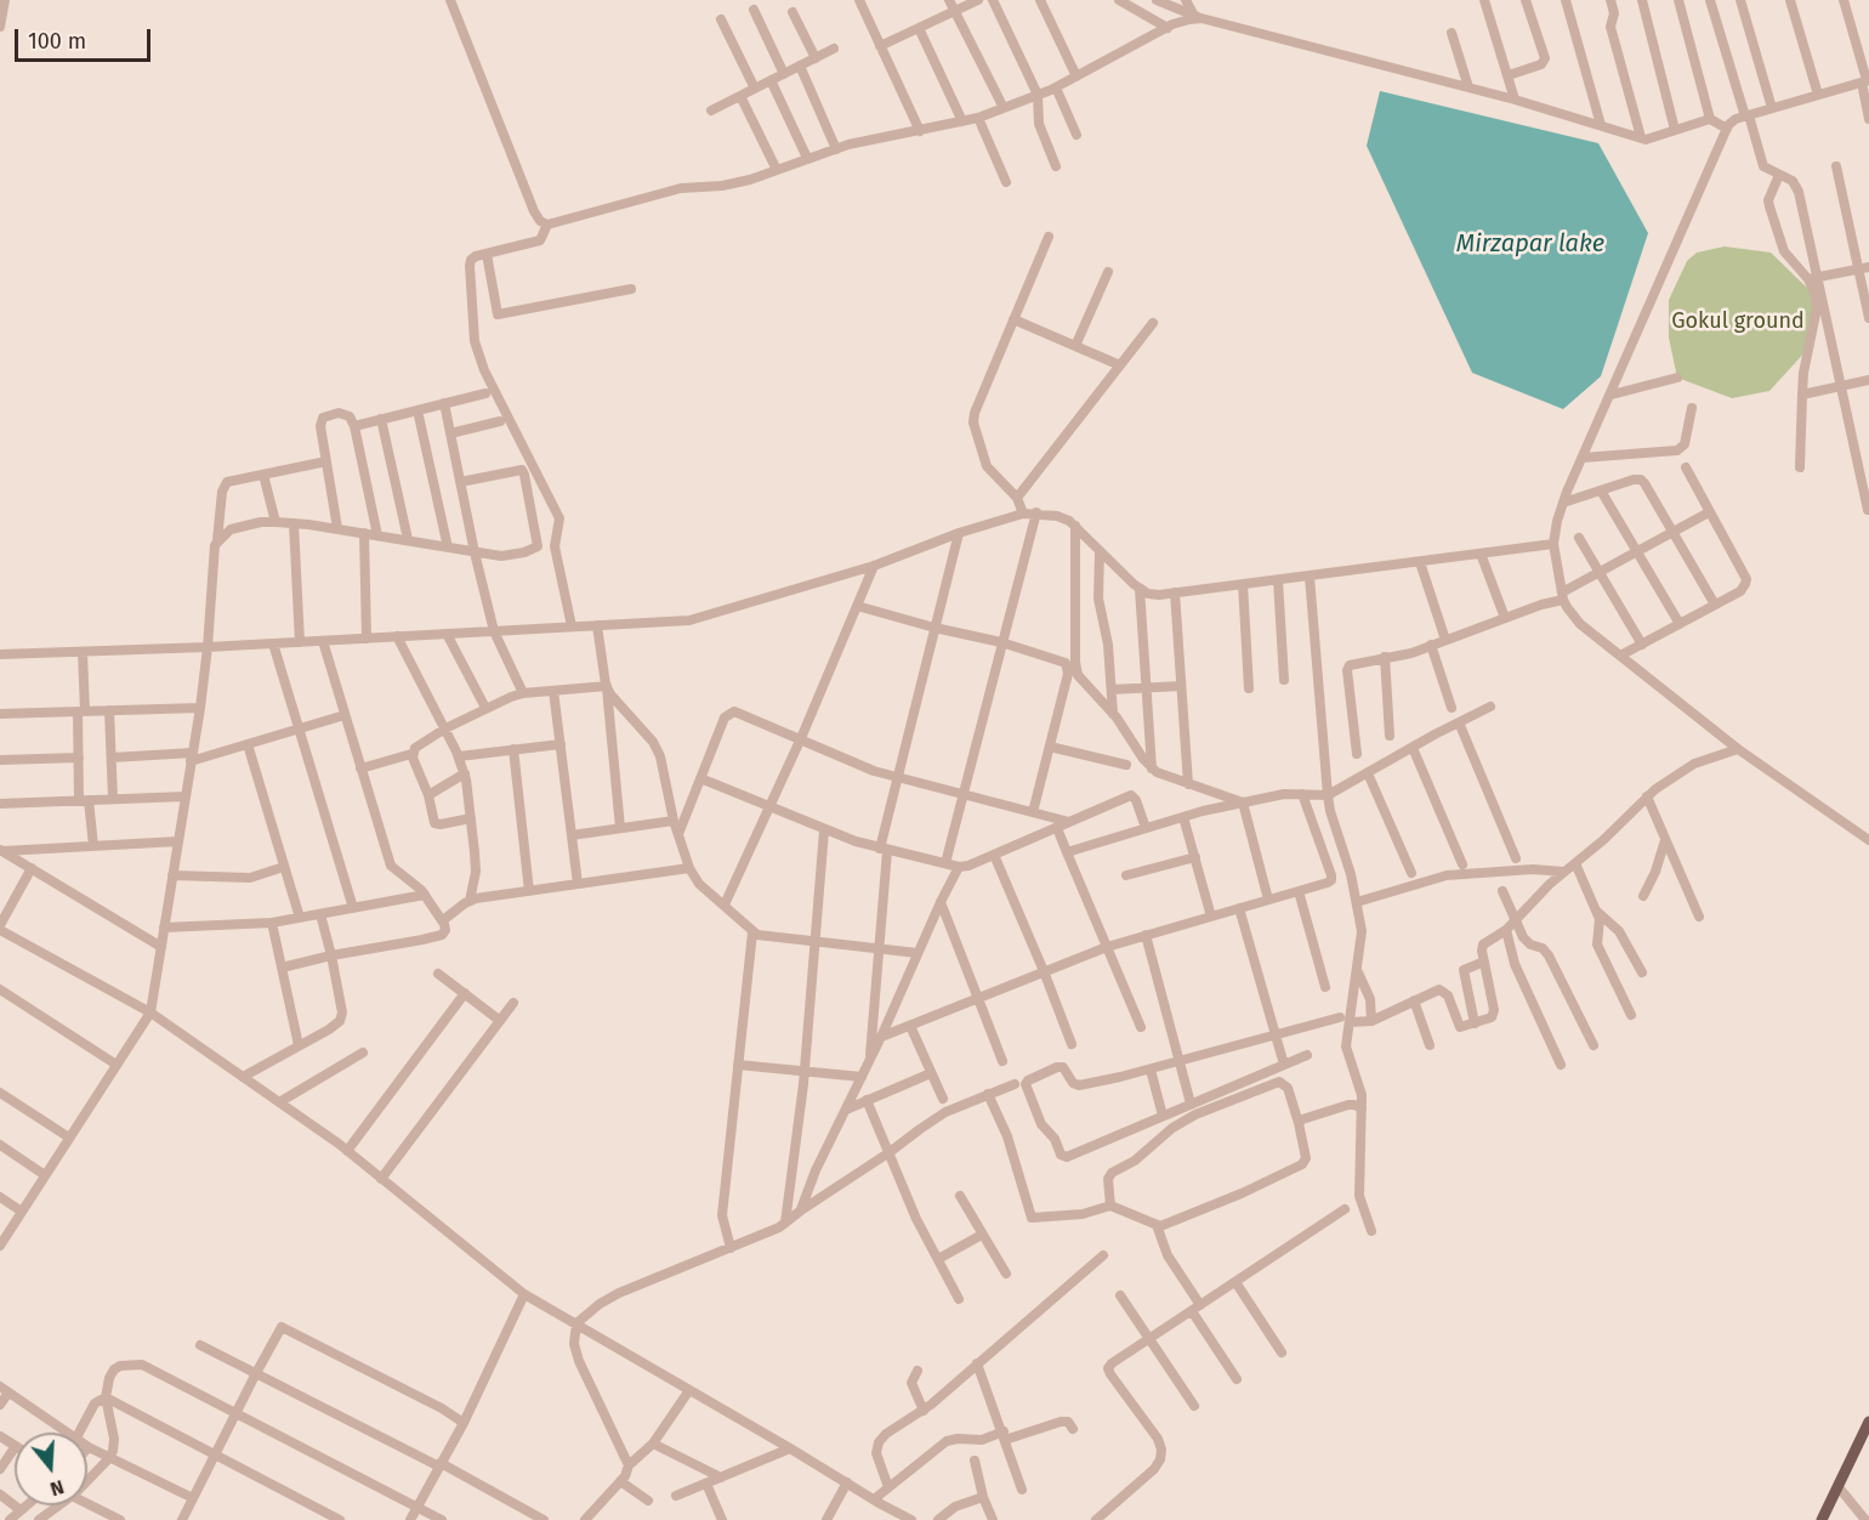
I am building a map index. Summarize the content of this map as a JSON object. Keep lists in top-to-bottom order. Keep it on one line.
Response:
{"water":["Mirzapar lake"],"parks":["Gokul ground"],"scale_bar":"100 m","north":"bottom"}
